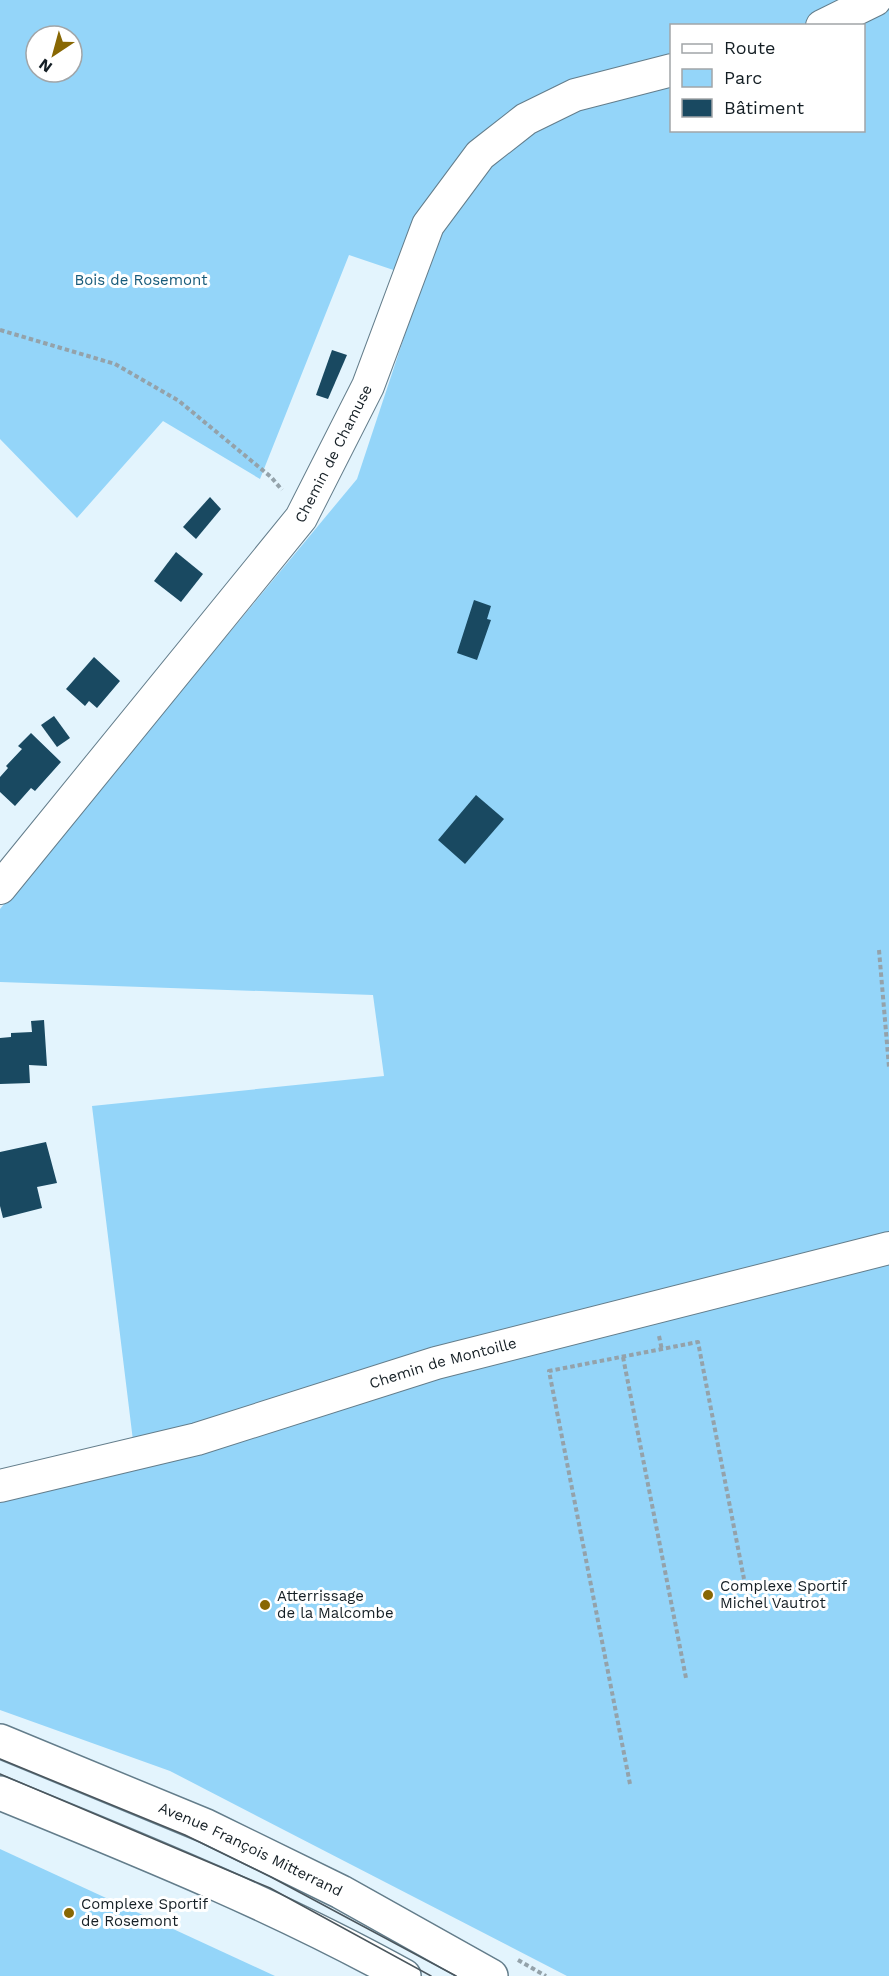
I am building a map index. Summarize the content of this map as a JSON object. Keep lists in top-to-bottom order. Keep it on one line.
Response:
{"streets":{"main road":["Avenue François Mitterrand"],"street":["Chemin de Chamuse","Chemin de Montoille"]},"parks":["Bois de Rosemont"],"places":["Complexe Sportif Michel Vautrot","Atterrissage de la Malcombe","Complexe Sportif de Rosemont"],"legend":["Route","Parc","Bâtiment"],"north":"bottom left"}
